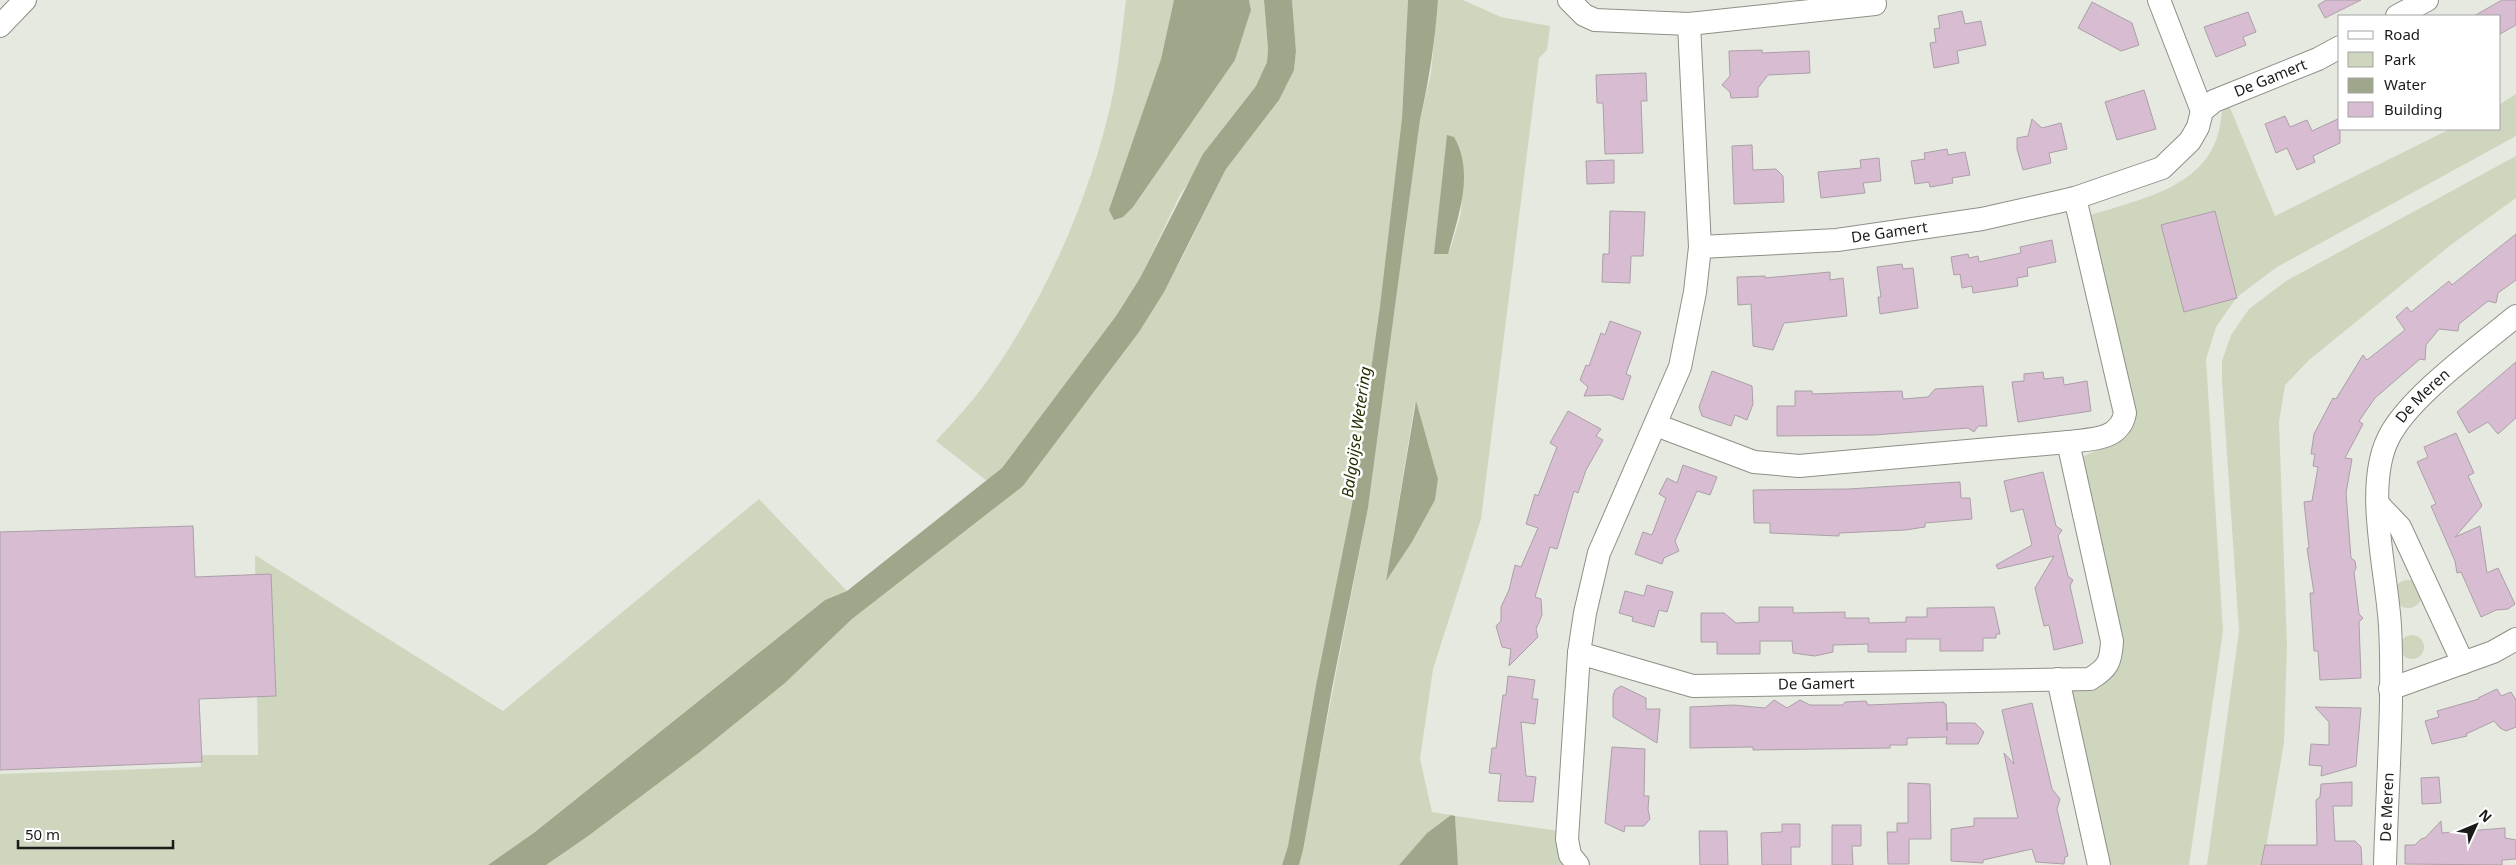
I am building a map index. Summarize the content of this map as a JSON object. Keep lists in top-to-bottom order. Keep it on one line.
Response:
{"streets":{"street":["De Gamert","De Meren"]},"water":["Balgoijse Wetering"],"legend":["Road","Park","Water","Building"],"scale_bar":"50 m","north":"top right"}
